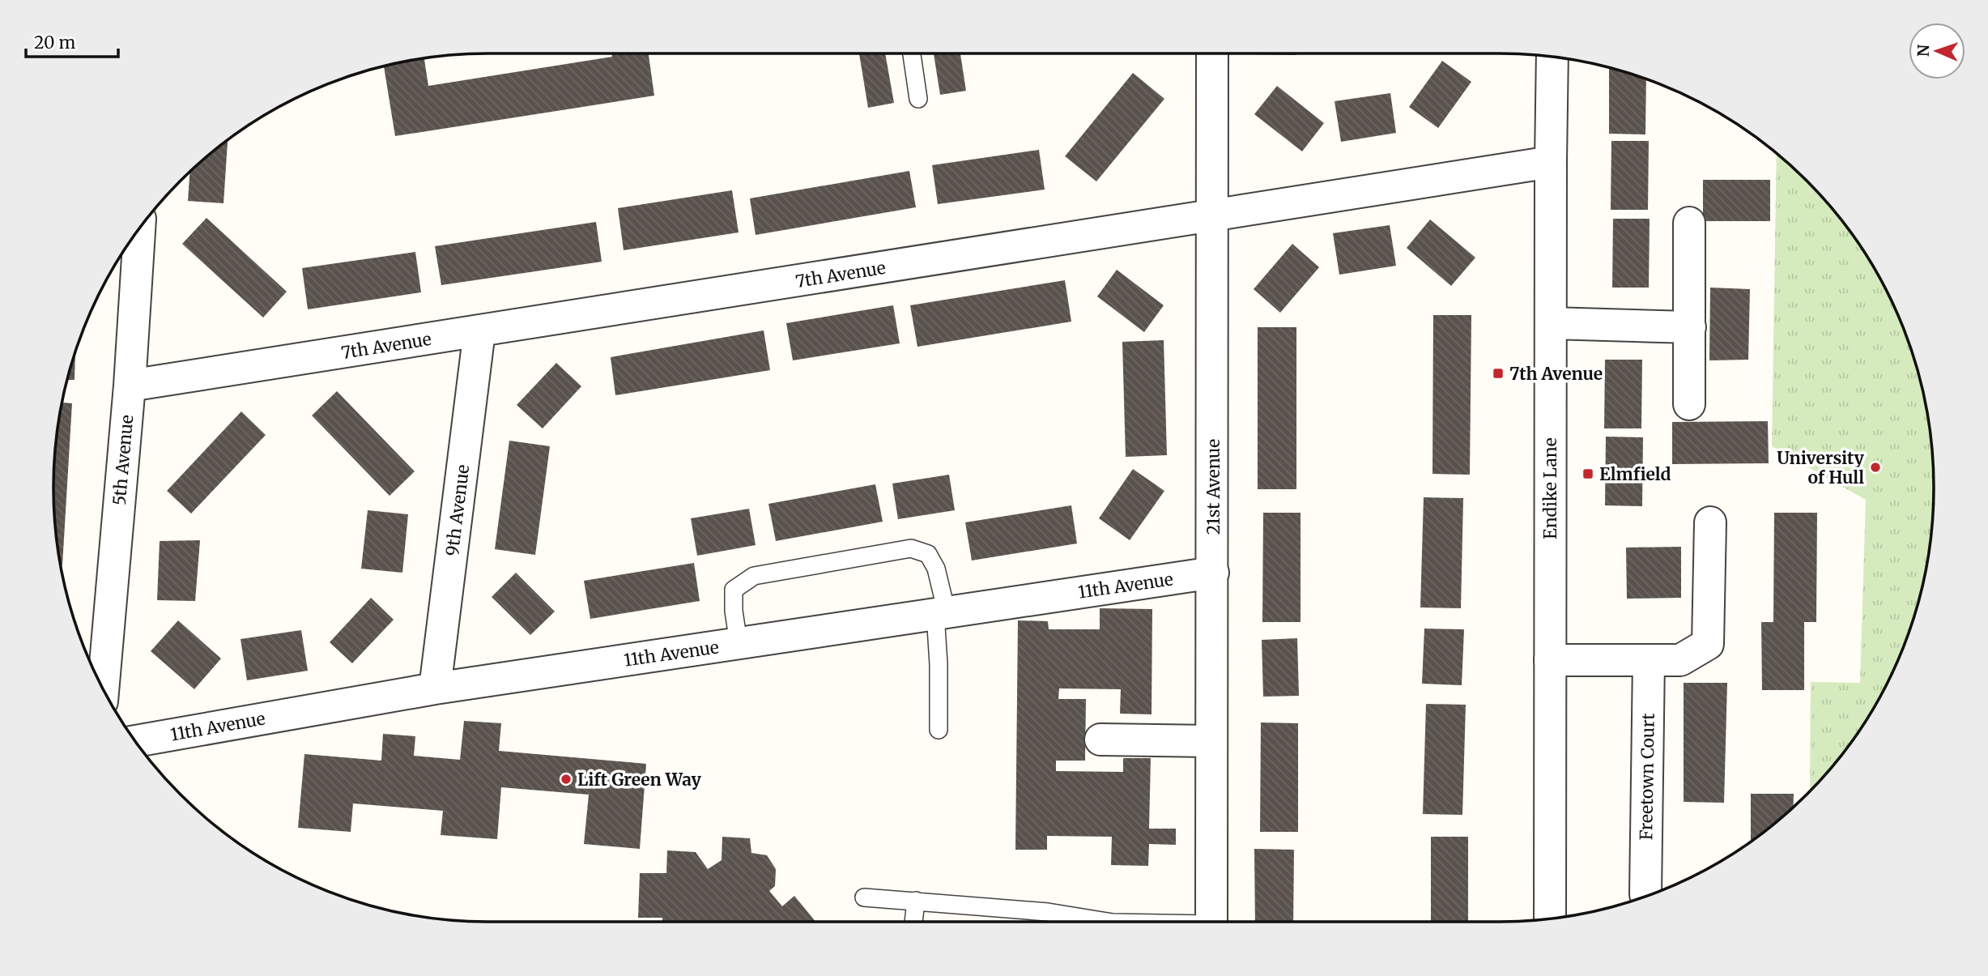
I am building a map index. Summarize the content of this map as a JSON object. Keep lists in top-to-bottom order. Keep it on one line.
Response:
{"streets":{"street":["7th Avenue","5th Avenue","21st Avenue","Endike Lane","9th Avenue","11th Avenue","Freetown Court"]},"crossings":[["7th Avenue","5th Avenue"],["7th Avenue","21st Avenue"],["7th Avenue","Endike Lane"],["7th Avenue","9th Avenue"],["21st Avenue","11th Avenue"],["9th Avenue","11th Avenue"]],"places":{"transit":["7th Avenue","Elmfield"],"other":["University of Hull","Lift Green Way"]},"scale_bar":"20 m","north":"left"}
